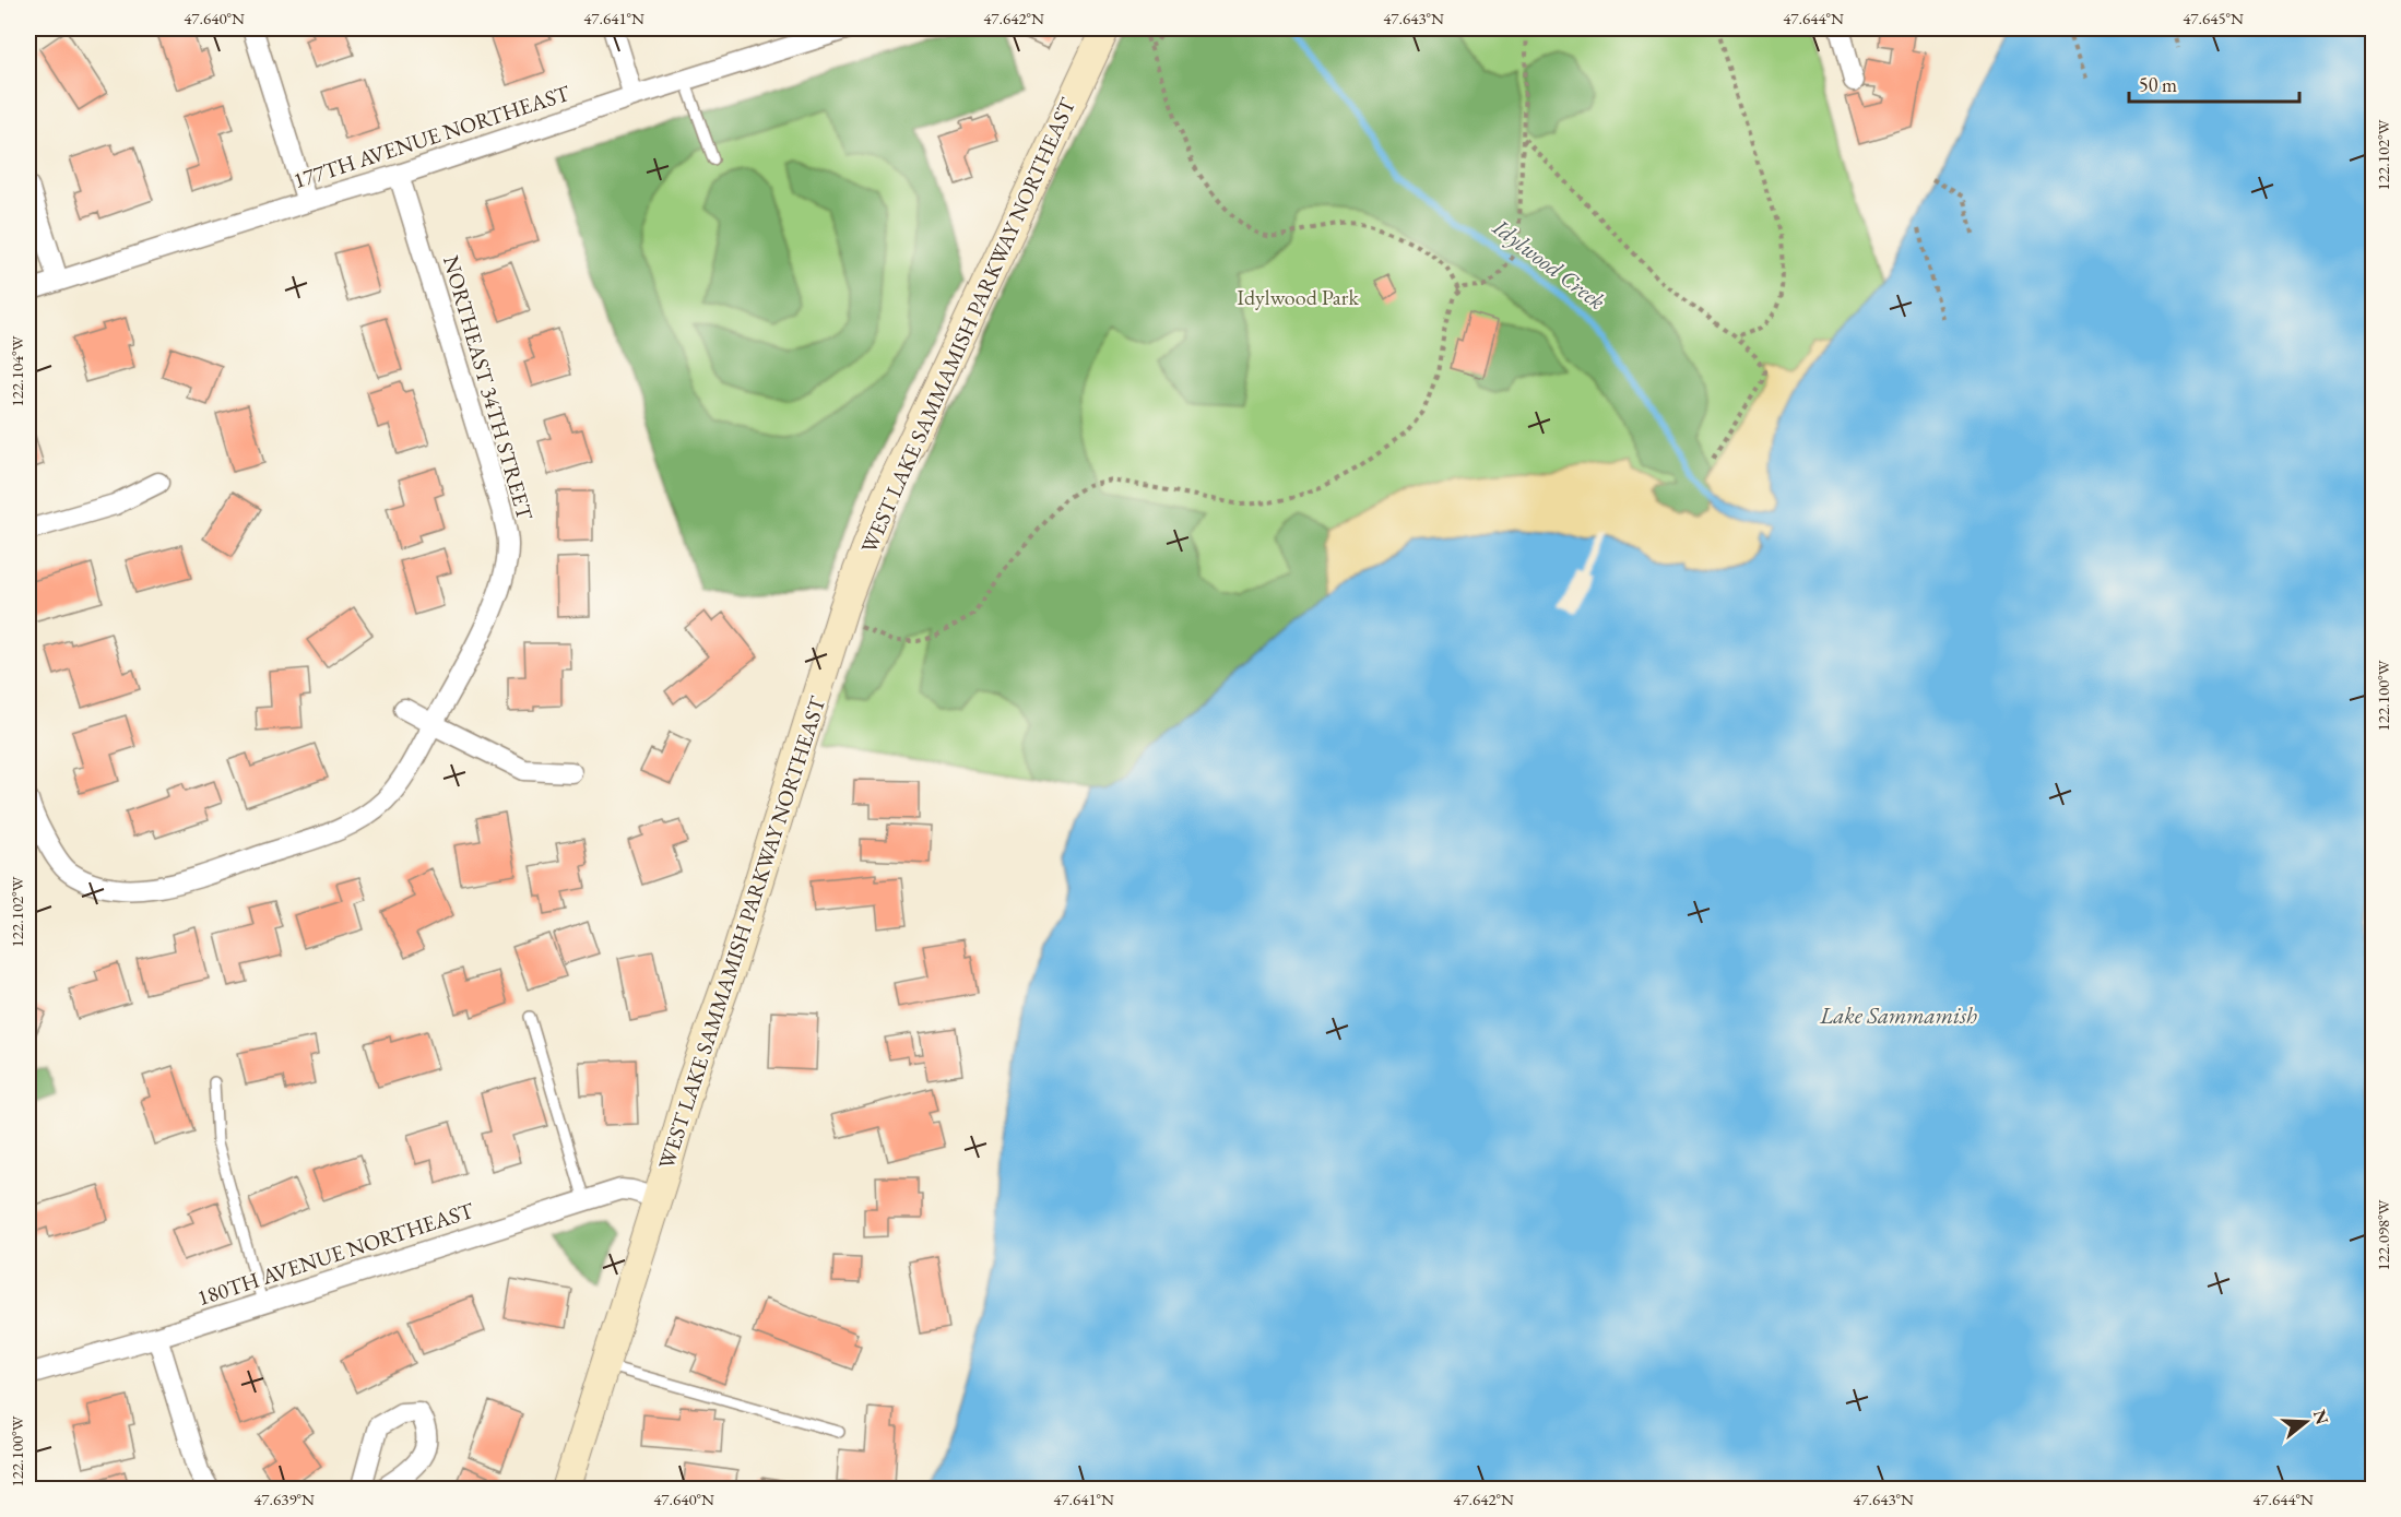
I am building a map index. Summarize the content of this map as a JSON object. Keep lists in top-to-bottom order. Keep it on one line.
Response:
{"streets":{"main road":["WEST LAKE SAMMAMISH PARKWAY NORTHEAST"],"street":["177TH AVENUE NORTHEAST","NORTHEAST 34TH STREET","180TH AVENUE NORTHEAST"]},"crossings":[["177TH AVENUE NORTHEAST","NORTHEAST 34TH STREET"],["WEST LAKE SAMMAMISH PARKWAY NORTHEAST","180TH AVENUE NORTHEAST"]],"water":["Idylwood Creek","Lake Sammamish"],"parks":["Idylwood Park"],"scale_bar":"50 m","north":"right","coordinates":["47.640°N","47.641°N","47.642°N","47.643°N","47.644°N","47.645°N","122.102°W","122.104°W","122.100°W","122.098°W","47.639°N"]}
